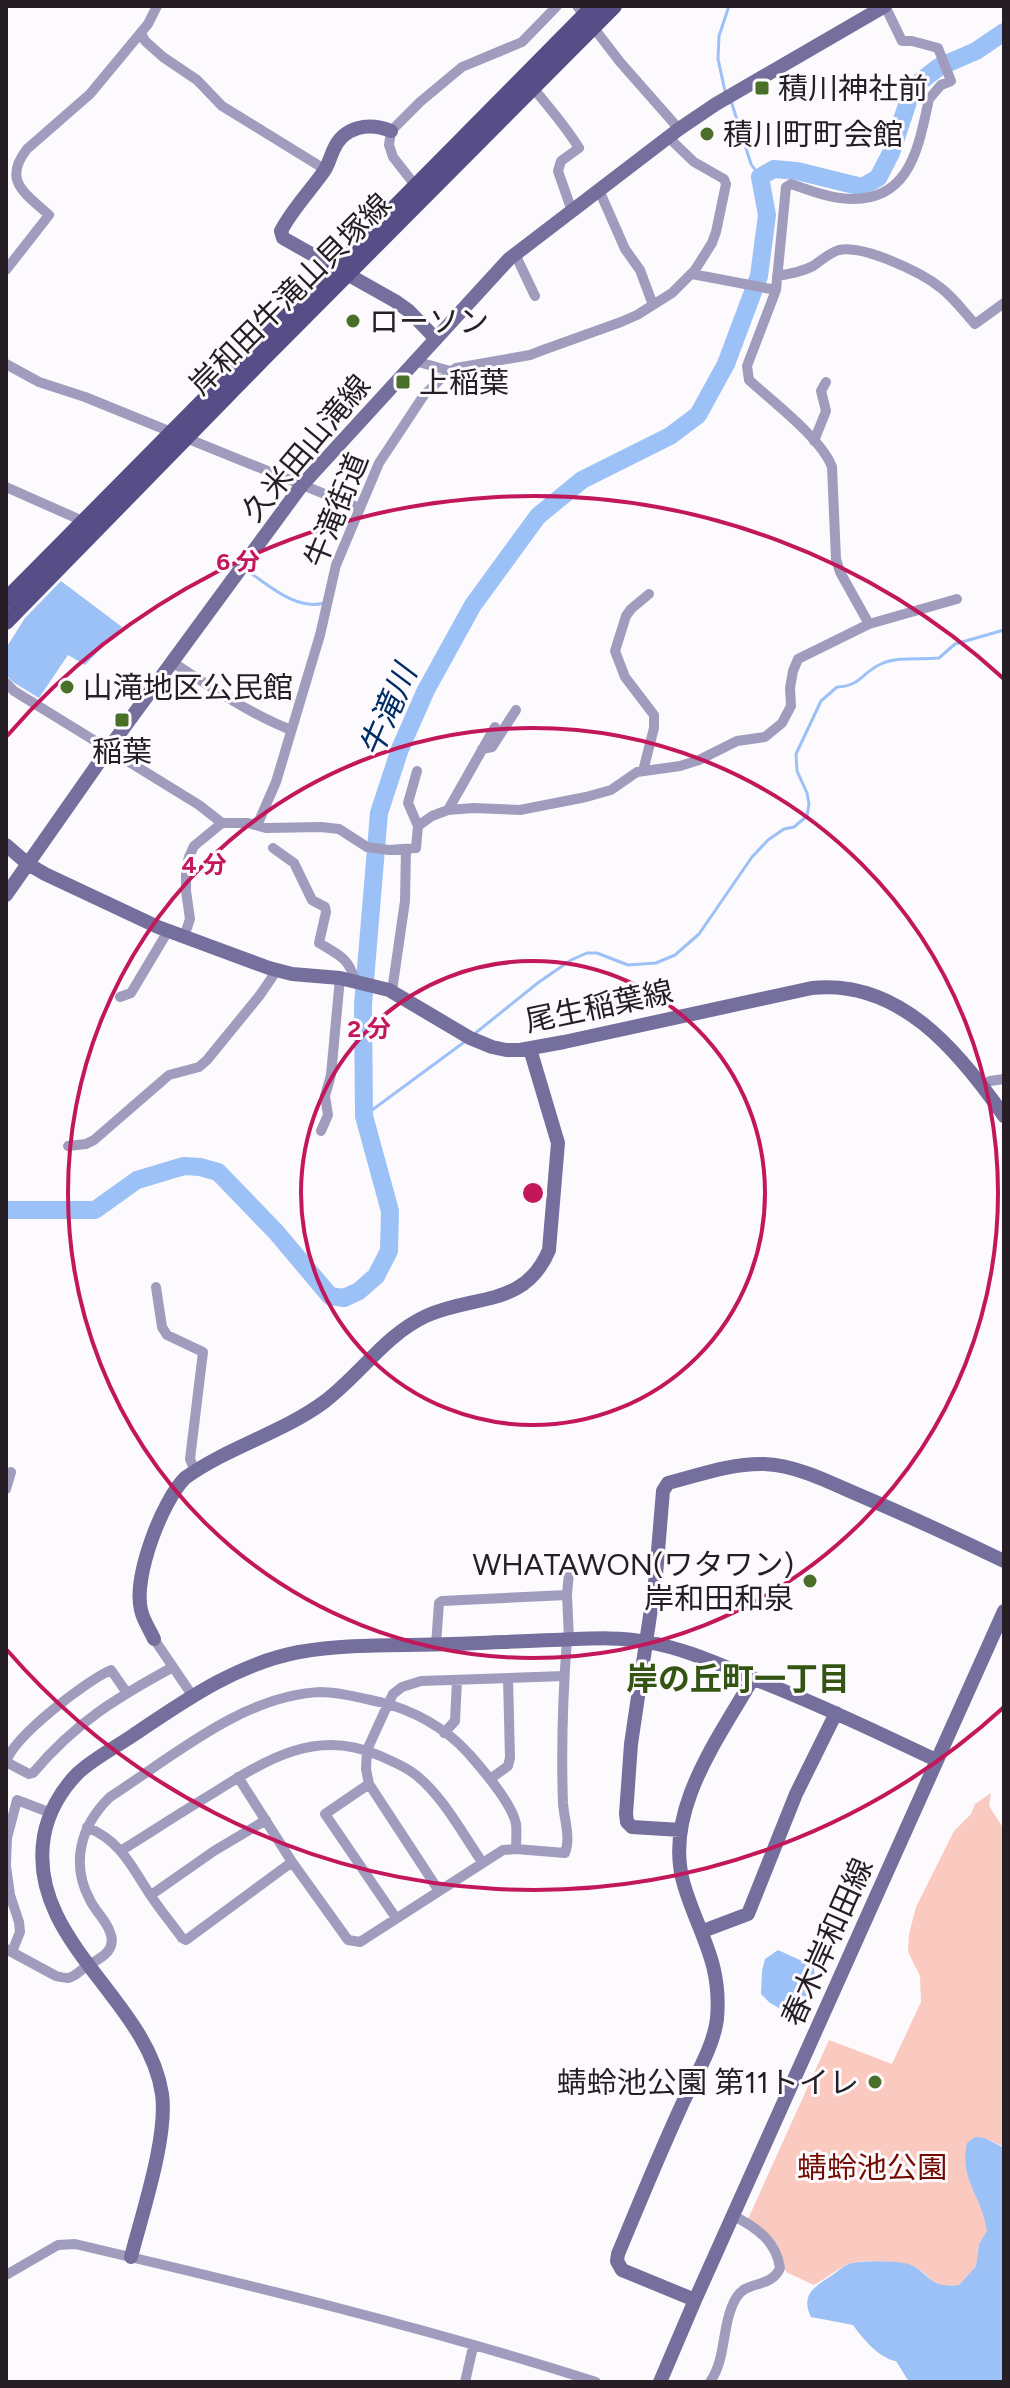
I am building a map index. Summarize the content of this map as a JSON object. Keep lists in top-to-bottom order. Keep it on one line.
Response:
{"streets":{"main road":["岸和田牛滝山貝塚線"],"street":["久米田山滝線","牛滝街道","尾生稲葉線","春木岸和田線"]},"crossings":[["久米田山滝線","尾生稲葉線"]],"districts":["岸の丘町一丁目"],"water":["牛滝川"],"parks":["蜻蛉池公園"],"places":{"transit":["積川神社前","上稲葉","稲葉"],"other":["積川町町会館","ローソン","山滝地区公民館","WHATAWON(ワタワン) 岸和田和泉","蜻蛉池公園 第11トイレ"]},"rings":["6 分","4 分","2 分"]}
